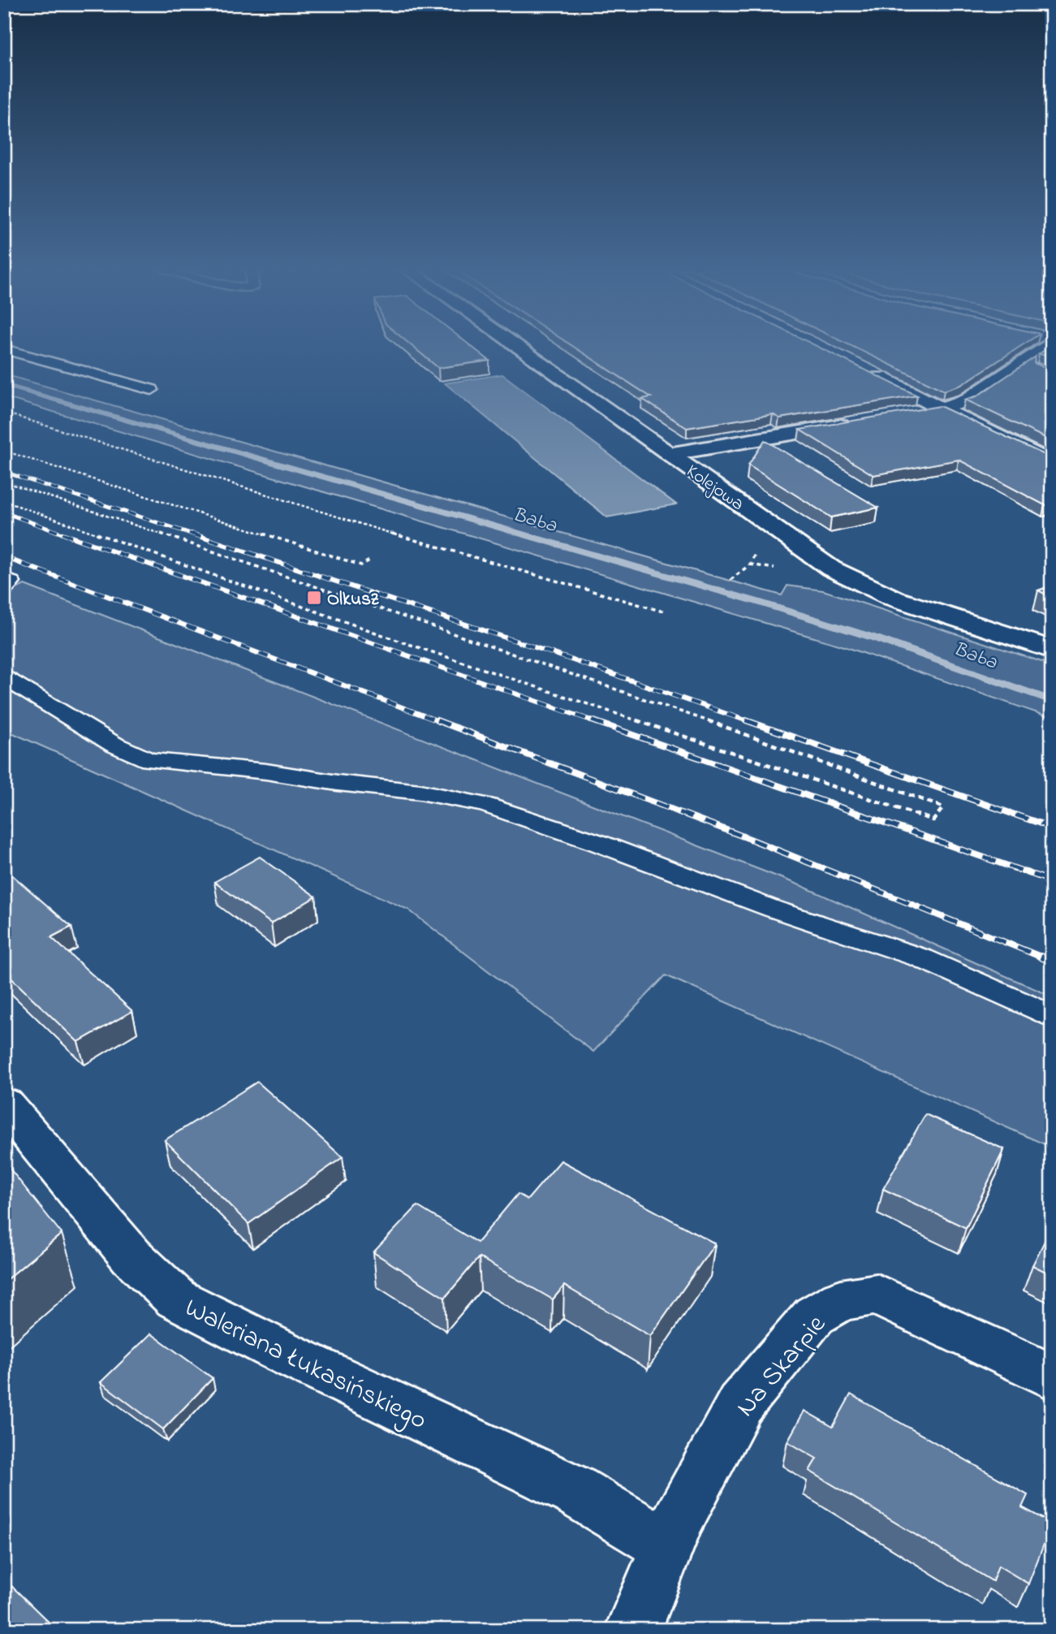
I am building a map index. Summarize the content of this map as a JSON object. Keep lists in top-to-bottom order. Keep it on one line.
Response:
{"streets":{"street":["Kolejowa","Waleriana Łukasińskiego","Na Skarpie"]},"crossings":[["Waleriana Łukasińskiego","Na Skarpie"]],"water":["Baba"],"places":{"transit":["Olkusz"]}}
